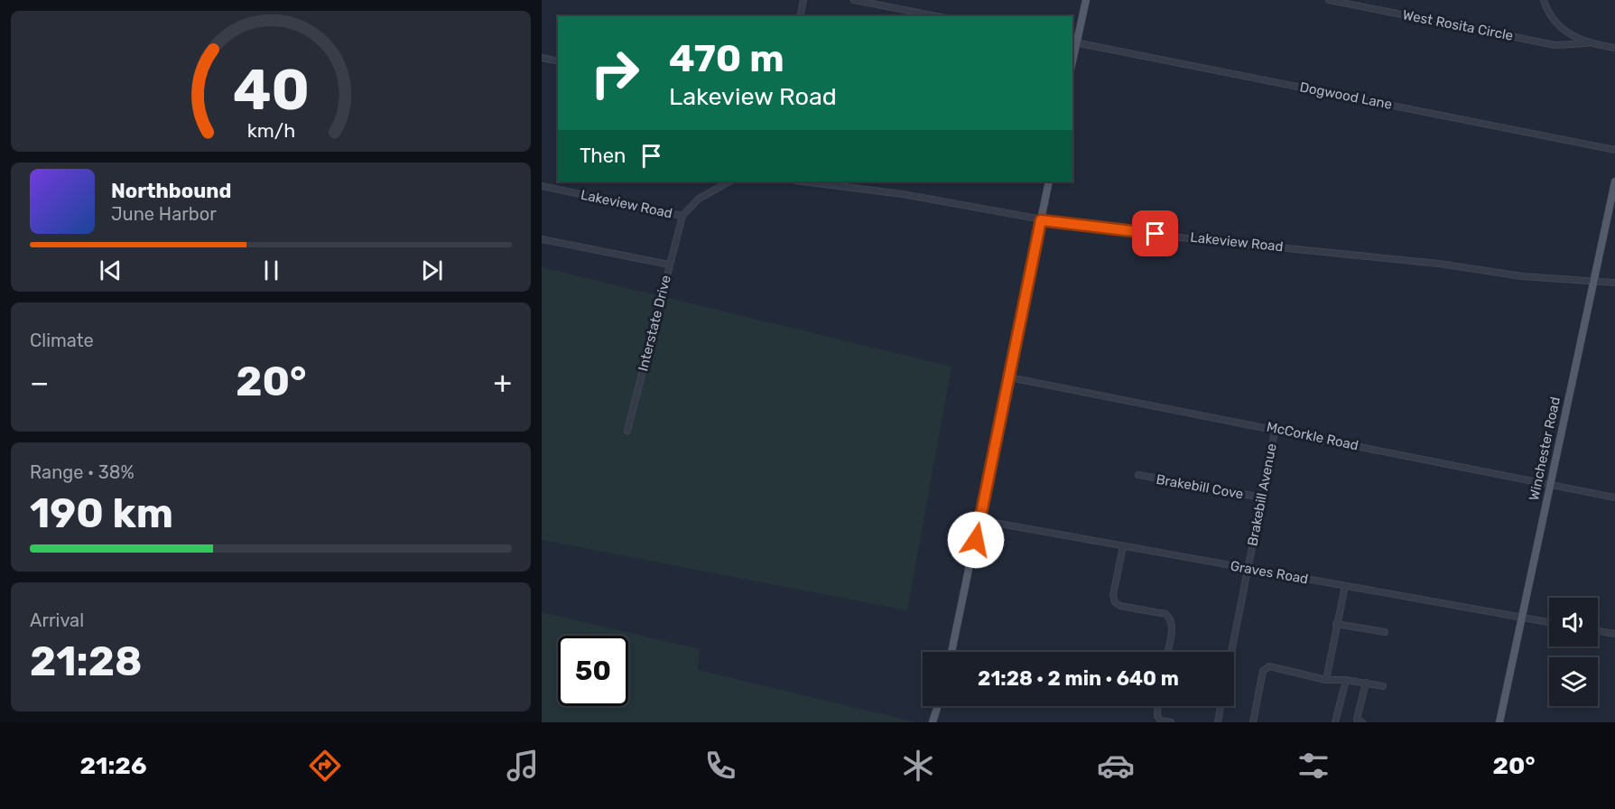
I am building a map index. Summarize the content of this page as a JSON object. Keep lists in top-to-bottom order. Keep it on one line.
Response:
{"streets":{"main road":["Winchester Road"],"street":["West Rosita Circle","Dogwood Lane","Lakeview Road","Interstate Drive","McCorkle Road","Brakebill Cove","Brakebill Avenue","Graves Road"]},"crossings":[["Lakeview Road","Interstate Drive"],["Lakeview Road","Winchester Road"],["McCorkle Road","Winchester Road"],["McCorkle Road","Brakebill Avenue"],["Winchester Road","Graves Road"],["Brakebill Cove","Brakebill Avenue"],["Brakebill Avenue","Graves Road"]],"page":{"turn":["470 m","Lakeview Road"],"then":"Then","song":["Northbound","June Harbor"],"tile":["Climate",["Range · 38%","190 km"],["Arrival","21:28"]],"heat":["−","20°","+"],"limit":"50","trip":"21:28 · 2 min · 640 m","tabs":["21:26","20°"],"gauge":["40","km/h"]}}
